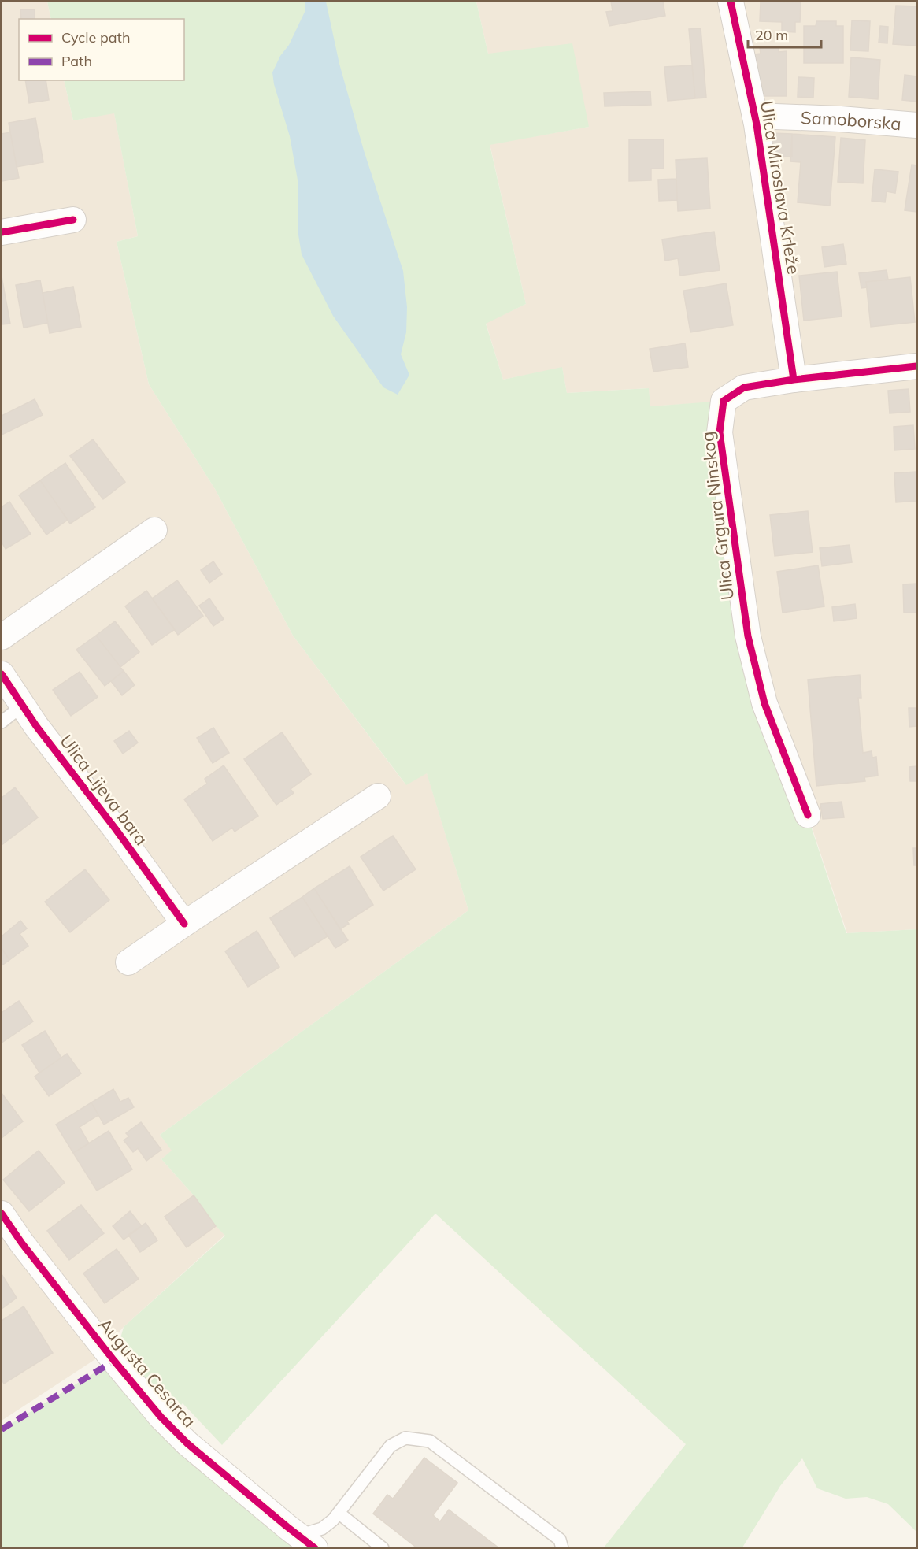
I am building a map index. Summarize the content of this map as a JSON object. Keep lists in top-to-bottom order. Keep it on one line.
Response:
{"streets":{"street":["Samoborska","Ulica Miroslava Krleže","Ulica Grgura Ninskog","Ulica Lijeva bara","Augusta Cesarca"]},"crossings":[["Samoborska","Ulica Miroslava Krleže"],["Ulica Miroslava Krleže","Ulica Grgura Ninskog"]],"legend":["Cycle path","Path"],"scale_bar":"20 m"}
